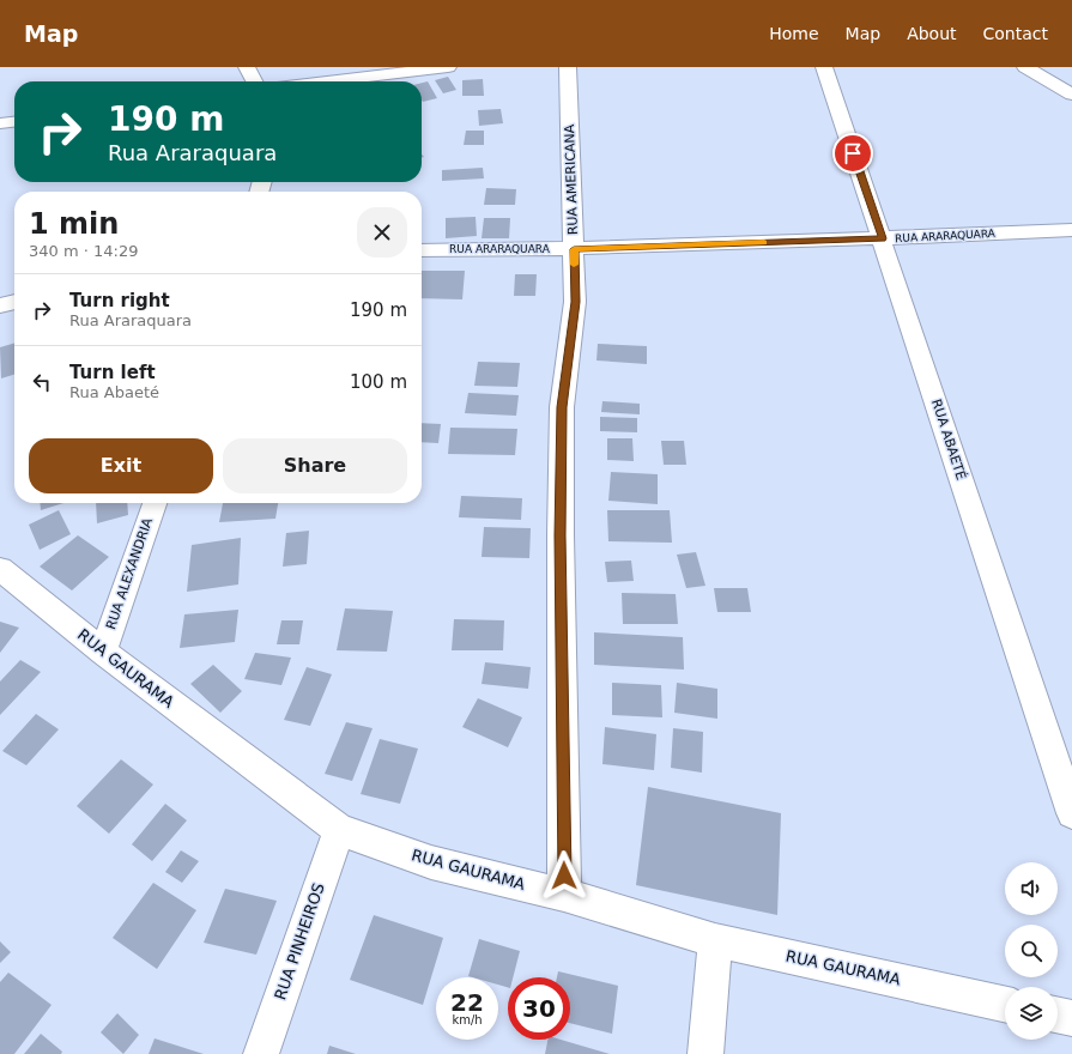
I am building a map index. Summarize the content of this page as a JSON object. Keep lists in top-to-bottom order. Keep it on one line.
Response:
{"streets":{"street":["RUA AMERICANA","RUA ARARAQUARA","RUA ABAETÉ","RUA ALEXANDRIA","RUA GAURAMA","RUA PINHEIROS"]},"crossings":[["RUA AMERICANA","RUA ARARAQUARA"],["RUA AMERICANA","RUA GAURAMA"],["RUA ARARAQUARA","RUA ABAETÉ"],["RUA ALEXANDRIA","RUA GAURAMA"],["RUA GAURAMA","RUA PINHEIROS"]],"page":{"header":"Map","nav":["Home","Map","About","Contact"],"turn":["190 m","Rua Araraquara"],"heading":["1 min","340 m · 14:29"],"list":[{"name":"Turn right","note":"Rua Araraquara","value":"190 m"},{"name":"Turn left","note":"Rua Abaeté","value":"100 m"}],"buttons":["Exit","Share"],"speed":"22 km/h","limit":"30"}}
